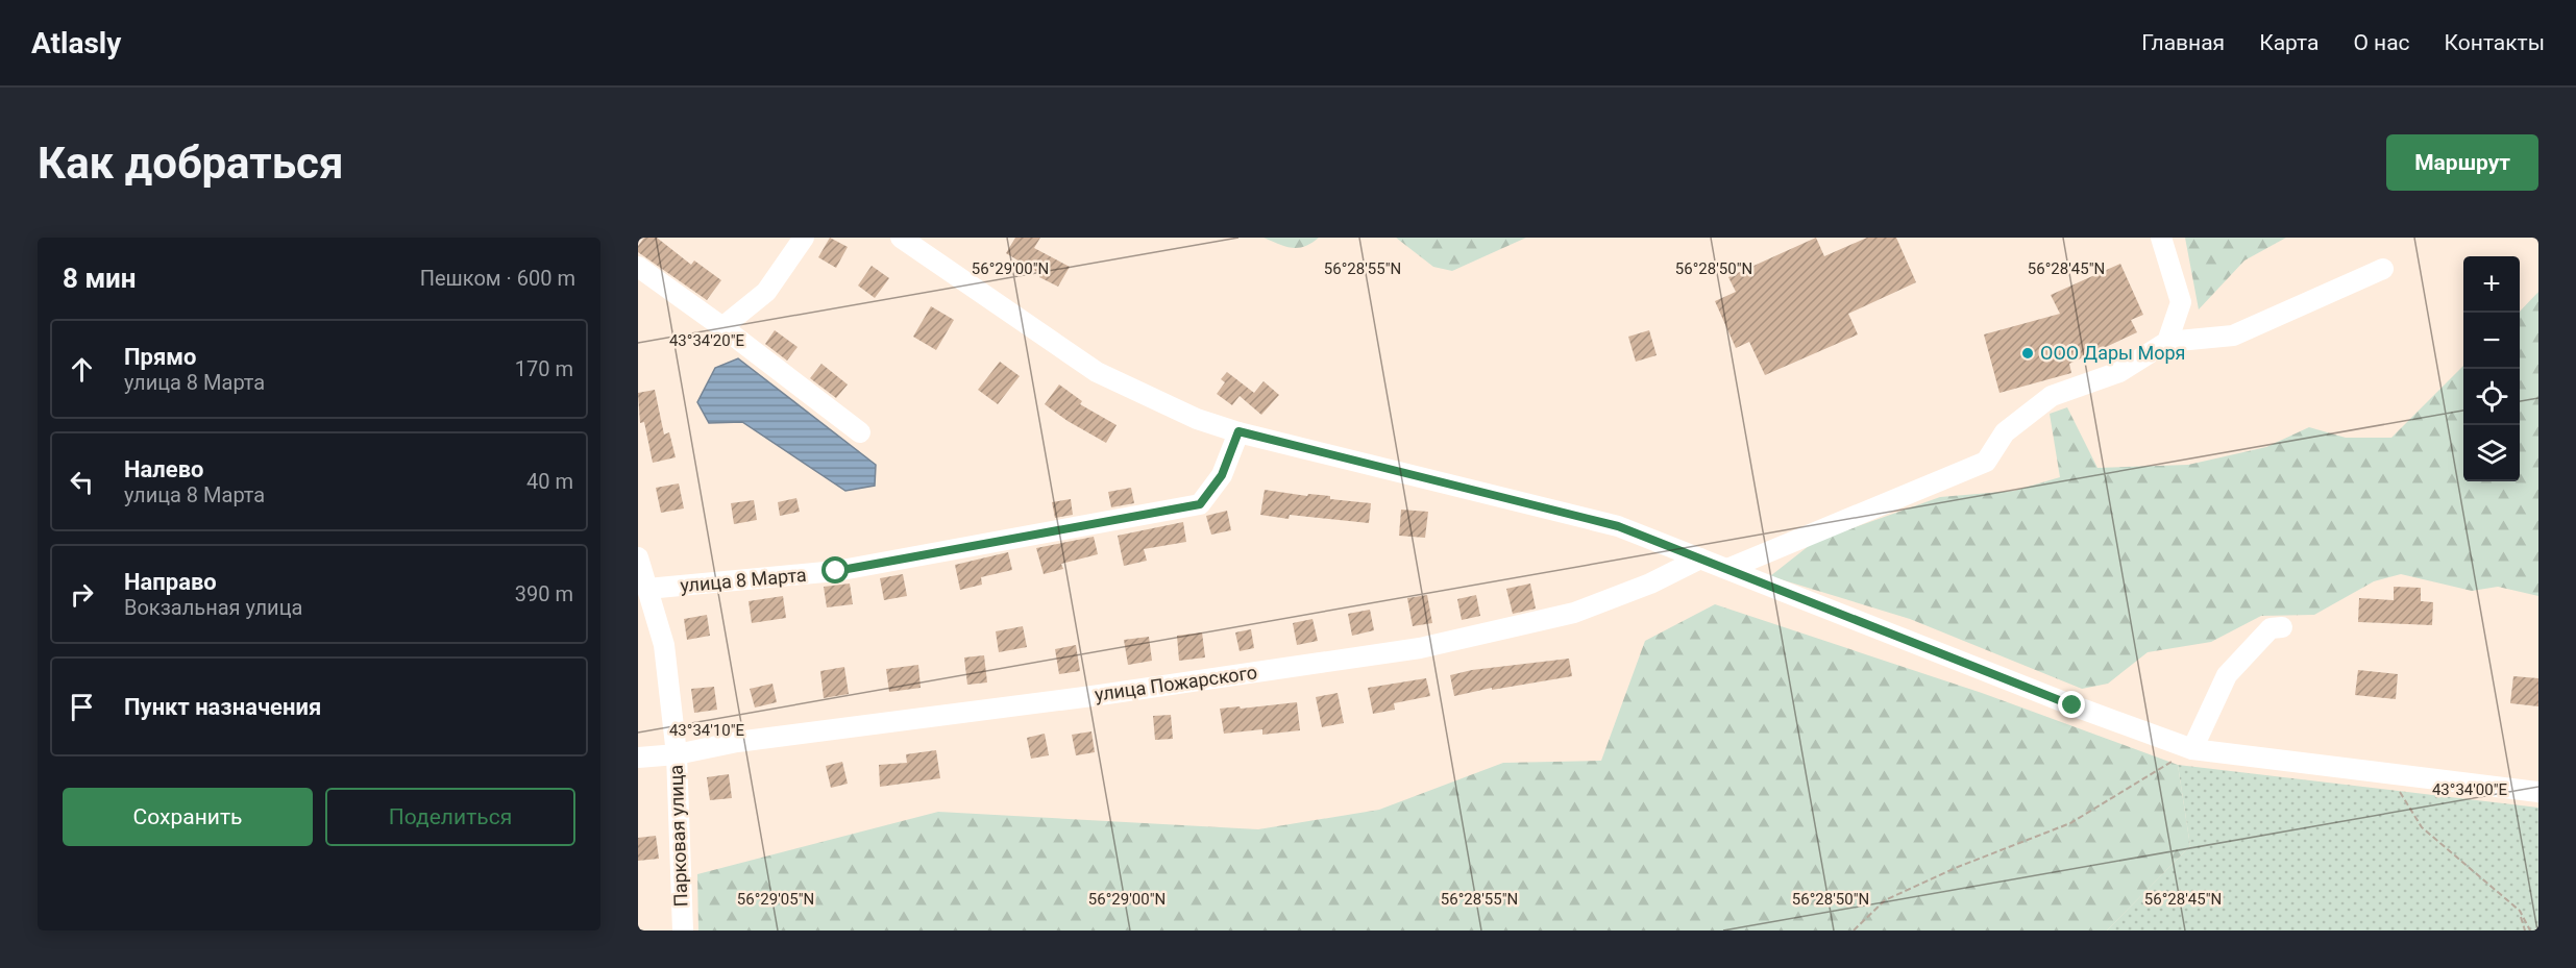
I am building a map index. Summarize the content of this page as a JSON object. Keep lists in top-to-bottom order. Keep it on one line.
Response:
{"streets":{"street":["улица 8 Марта","улица Пожарского","Парковая улица"]},"crossings":[["улица 8 Марта","Парковая улица"],["улица Пожарского","Парковая улица"]],"places":["ООО Дары Моря"],"page":{"header":"Atlasly","nav":["Главная","Карта","О нас","Контакты"],"buttons":["Маршрут",["Сохранить","Поделиться"]],"title":"Как добраться","heading":["8 мин","Пешком · 600 m"],"map_buttons":["+","−"],"list":[["Прямо","улица 8 Марта","170 m"],["Налево","улица 8 Марта","40 m"],["Направо","Вокзальная улица","390 m"],"Пункт назначения"]},"coordinates":["56°29'00\"N","56°28'55\"N","56°28'50\"N","56°28'45\"N","43°34'20\"E","43°34'10\"E","43°34'00\"E","56°29'05\"N"]}
